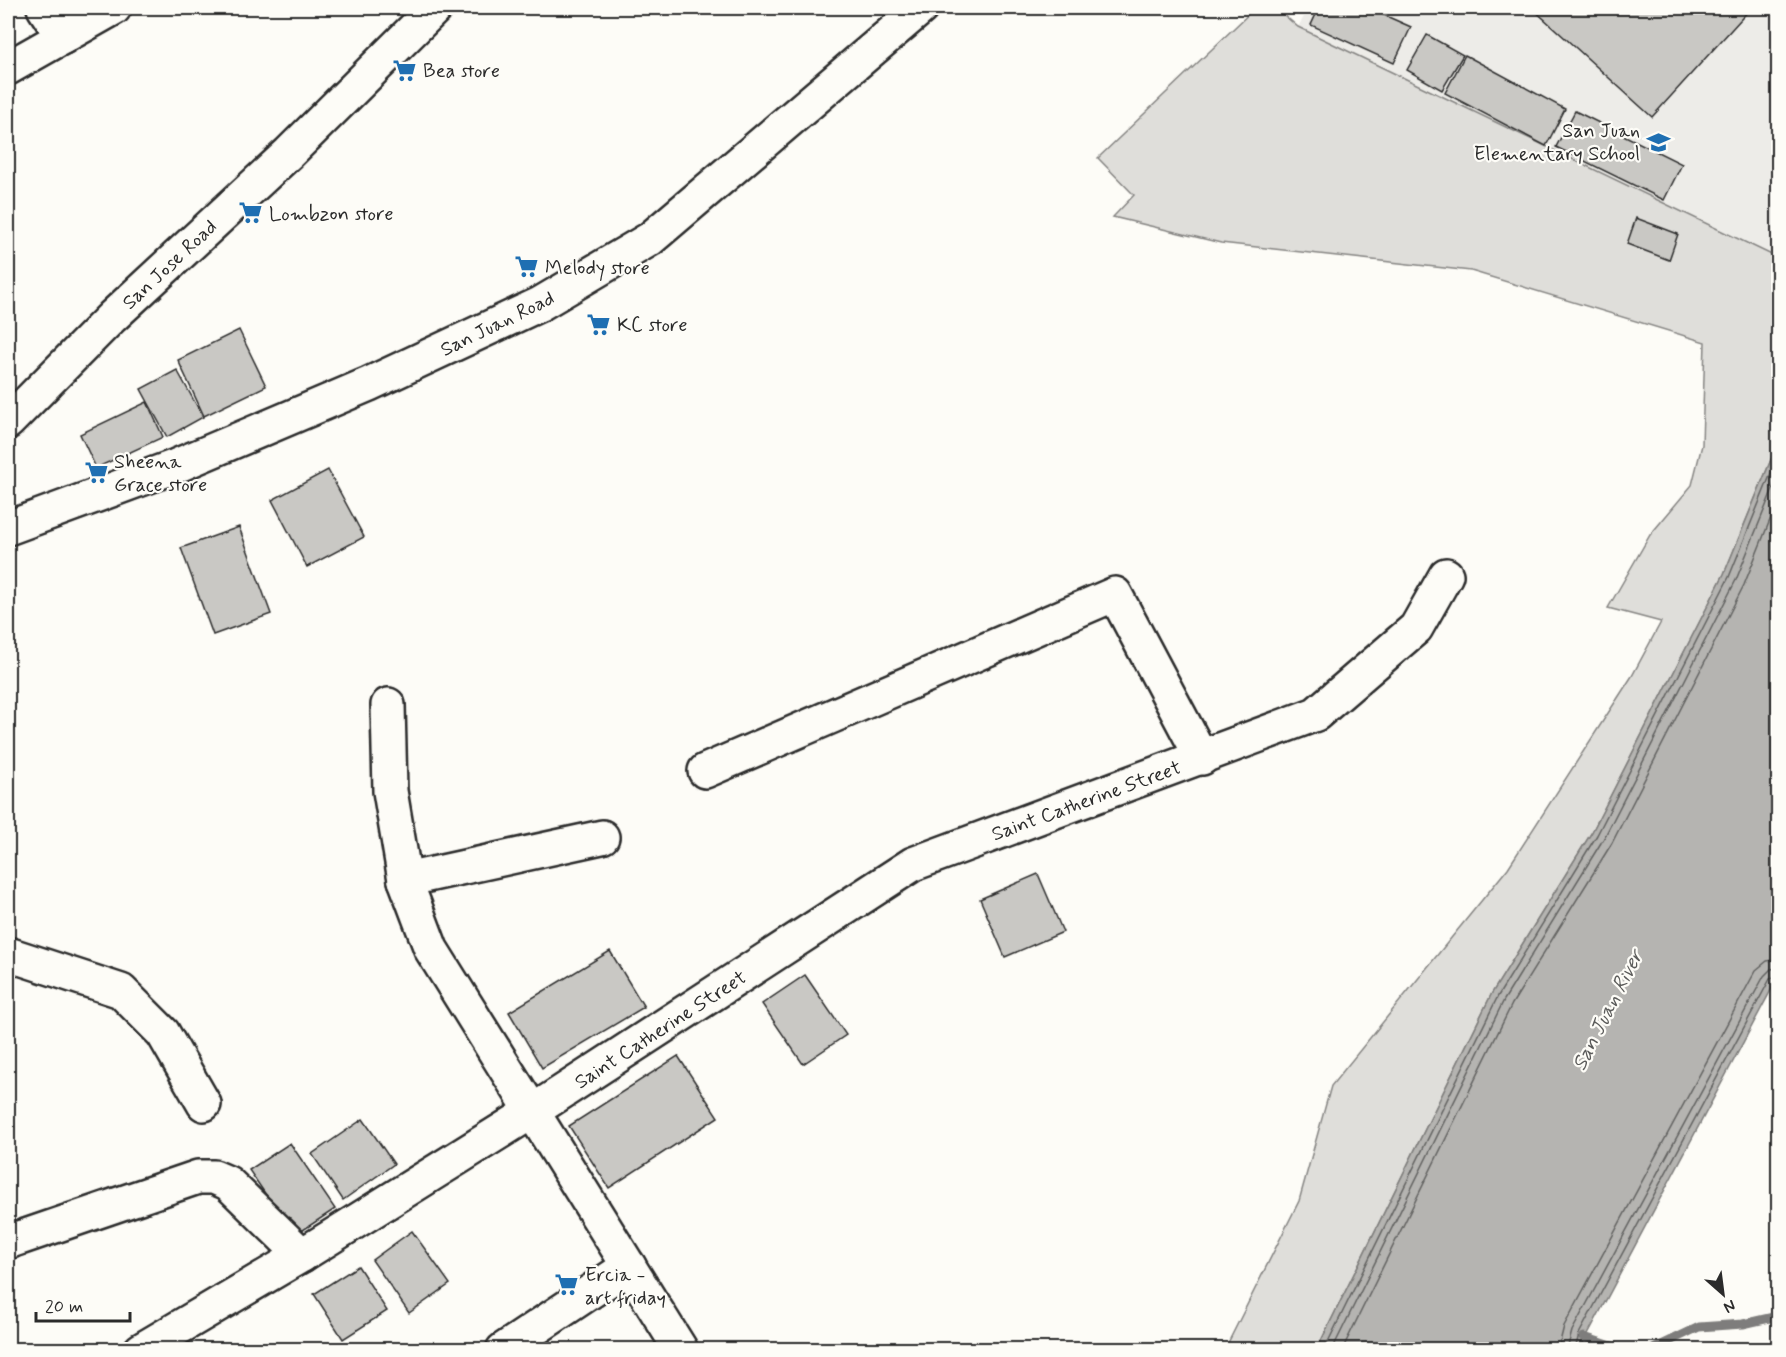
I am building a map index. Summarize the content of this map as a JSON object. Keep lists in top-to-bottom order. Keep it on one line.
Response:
{"streets":{"street":["San Jose Road","San Juan Road","Saint Catherine Street"]},"water":["San Juan River"],"places":{"supermarket":["Bea store","Lombzon store","Melody store","KC store","Sheena Grace store","Ercia - art friday"],"school or university":["San Juan Elementary School"]},"scale_bar":"20 m","north":"bottom right"}
